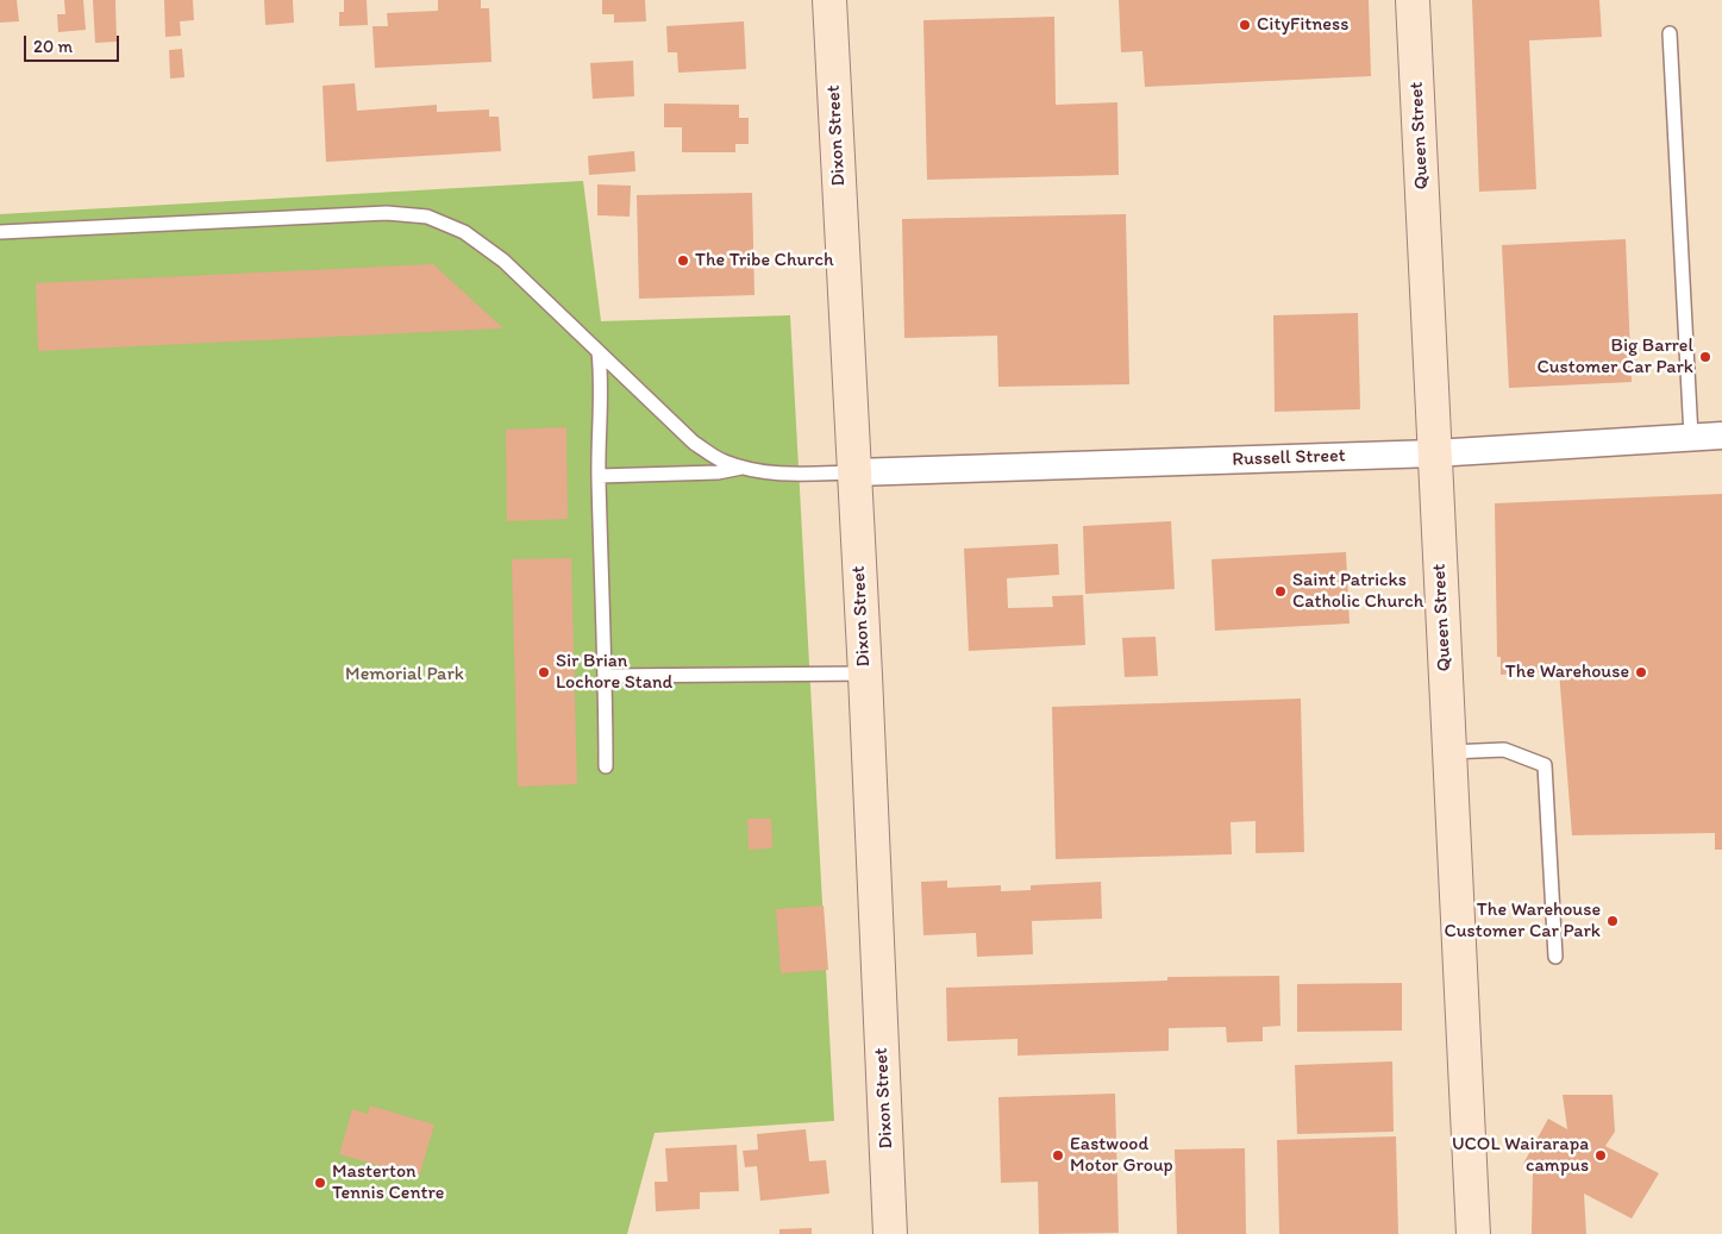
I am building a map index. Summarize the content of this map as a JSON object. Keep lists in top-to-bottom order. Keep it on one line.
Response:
{"streets":{"main road":["Dixon Street","Queen Street"],"street":["Russell Street"]},"crossings":[["Dixon Street","Russell Street"],["Queen Street","Russell Street"]],"parks":["Memorial Park"],"places":["CityFitness","The Tribe Church","Big Barrel Customer Car Park","Saint Patricks Catholic Church","Sir Brian Lochore Stand","The Warehouse","The Warehouse Customer Car Park","Eastwood Motor Group","UCOL Wairarapa campus","Masterton Tennis Centre"],"scale_bar":"20 m"}
